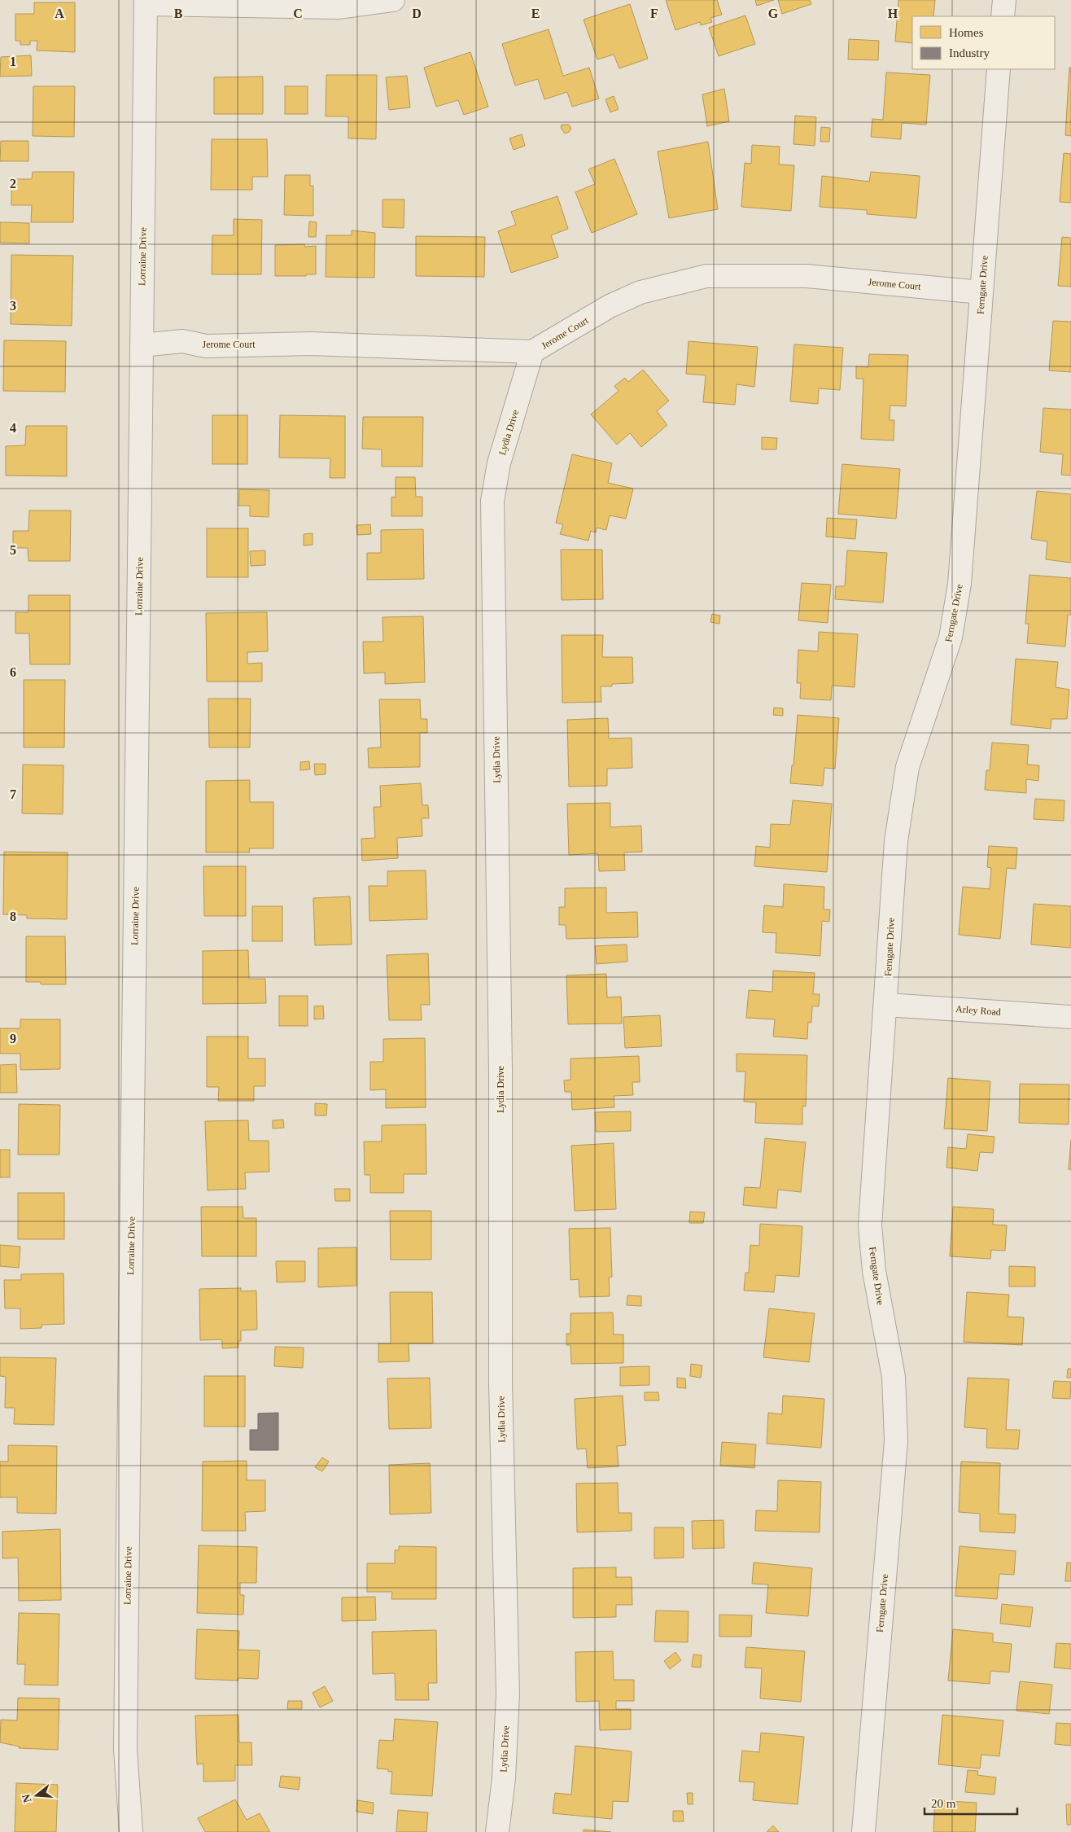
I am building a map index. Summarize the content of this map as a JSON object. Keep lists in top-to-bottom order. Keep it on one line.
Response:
{"streets":{"street":["Lorraine Drive","Jerome Court","Ferngate Drive","Lydia Drive","Arley Road"]},"crossings":[["Lorraine Drive","Jerome Court"],["Jerome Court","Ferngate Drive"],["Jerome Court","Lydia Drive"],["Ferngate Drive","Arley Road"]],"legend":["Homes","Industry"],"scale_bar":"20 m","north":"left","grid":{"columns":["A","B","C","D","E","F","G","H"],"rows":["1","2","3","4","5","6","7","8","9"]}}
